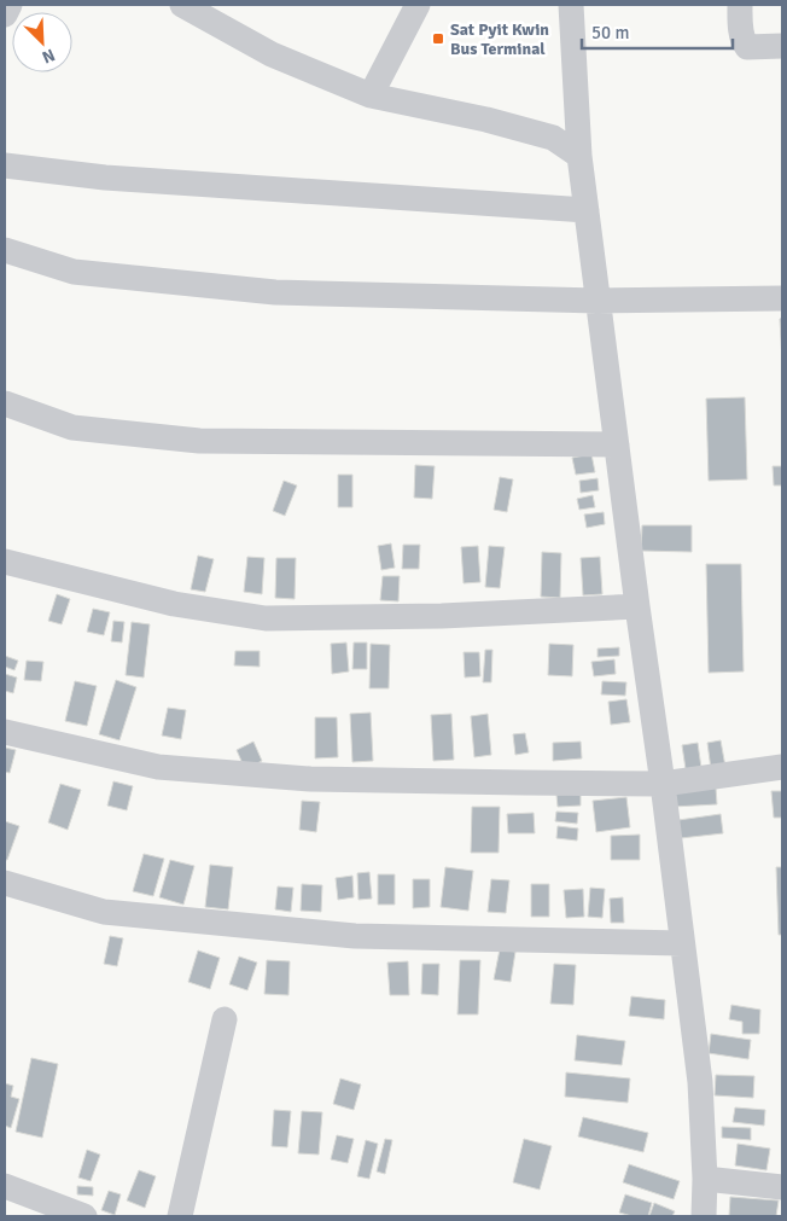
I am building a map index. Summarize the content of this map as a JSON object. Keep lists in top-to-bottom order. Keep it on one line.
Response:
{"places":{"transit":["Sat Pyit Kwin Bus Terminal"]},"scale_bar":"50 m","north":"bottom right"}
